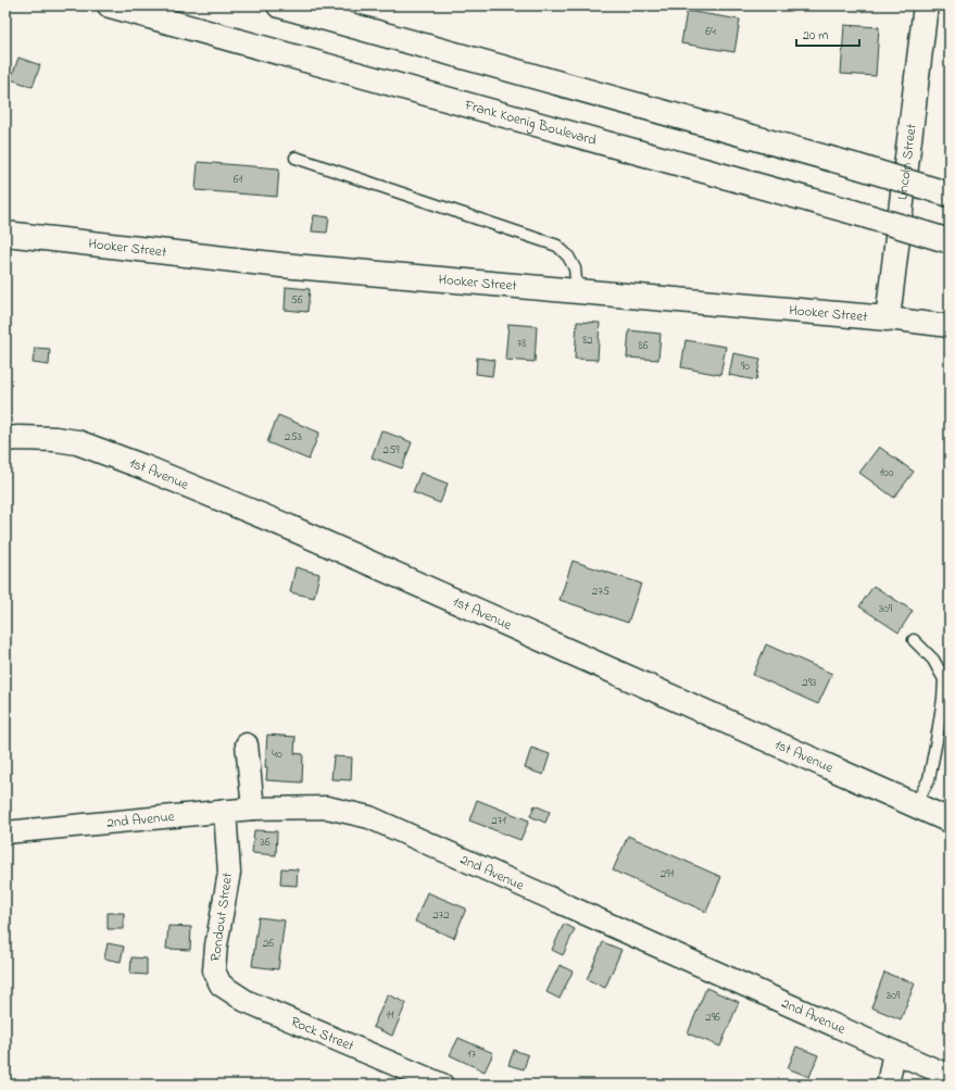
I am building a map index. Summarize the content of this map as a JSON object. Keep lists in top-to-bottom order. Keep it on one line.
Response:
{"streets":{"street":["Frank Koenig Boulevard","Lincoln Street","Hooker Street","1st Avenue","2nd Avenue","Rondout Street","Rock Street"]},"crossings":[["Lincoln Street","Hooker Street"],["2nd Avenue","Rondout Street"],["Rondout Street","Rock Street"]],"house_numbers":["64","61","56","82","78","86","90","253","259","100","275","309","293","40","271","36","291","272","26","309","11","296","17"],"scale_bar":"20 m"}
